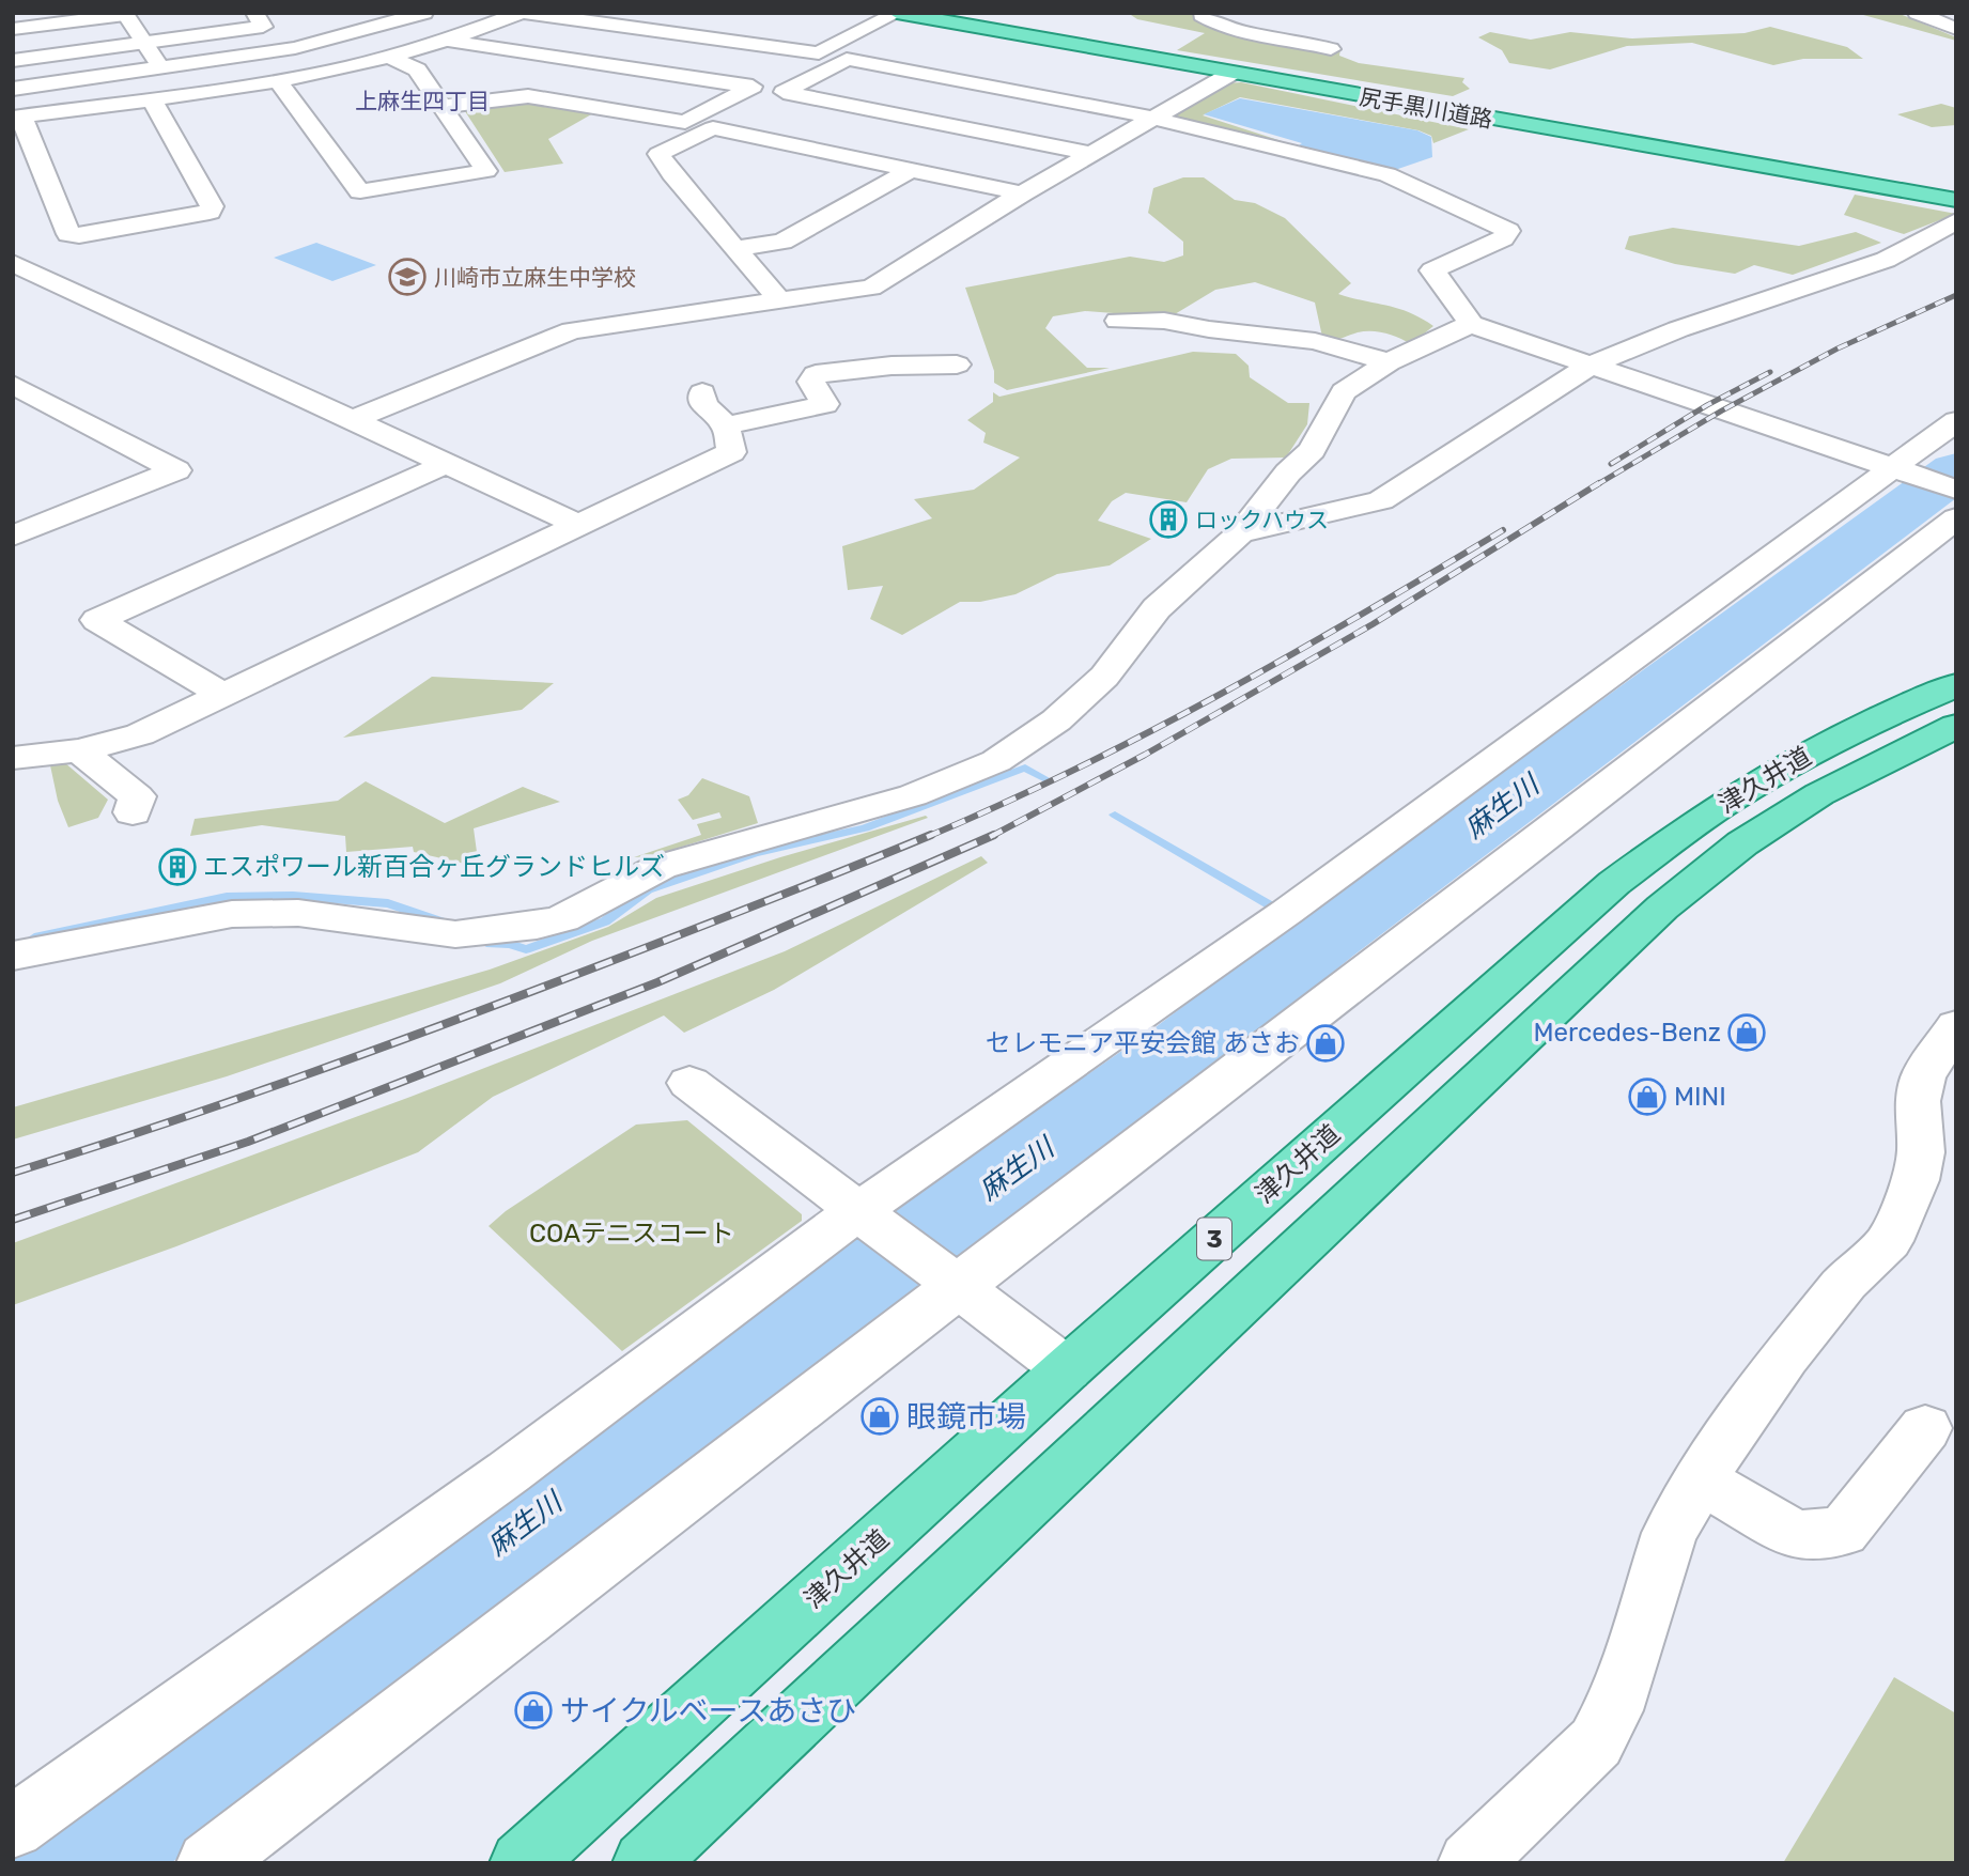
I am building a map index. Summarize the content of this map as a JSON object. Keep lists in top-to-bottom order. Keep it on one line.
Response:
{"streets":{"main road":["尻手黒川道路","津久井道","3"]},"districts":["上麻生四丁目"],"water":["麻生川"],"parks":["COAテニスコート"],"places":{"school or university":["川崎市立麻生中学校"],"building":["ロックハウス","エスポワール新百合ヶ丘グランドヒルズ"],"shop":["Mercedes-Benz","セレモニア平安会館 あさお","MINI","眼鏡市場","サイクルベースあさひ"]}}
